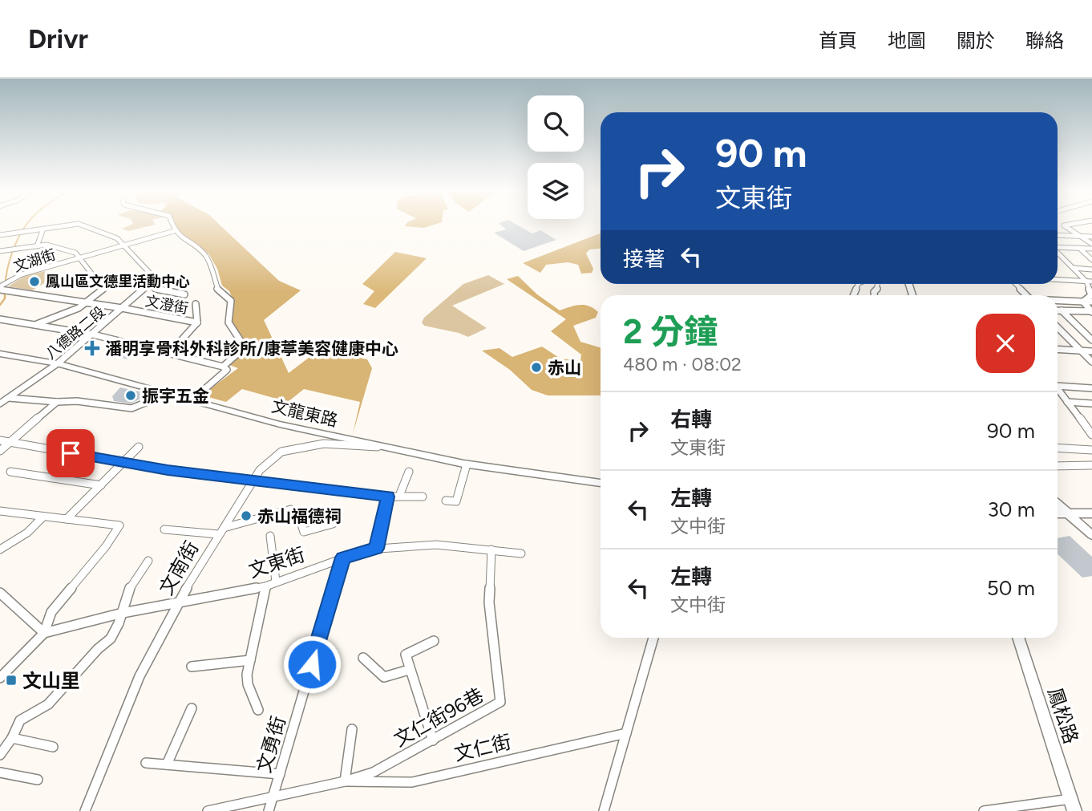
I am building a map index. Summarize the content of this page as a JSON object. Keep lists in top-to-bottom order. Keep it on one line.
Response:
{"streets":{"street":["文湖街","文澄街","八德路二段","文龍東路","文東街","文南街","鳳松路","文仁街96巷","文勇街","文仁街"]},"crossings":[["文湖街","文澄街"],["文澄街","八德路二段"],["八德路二段","文龍東路"],["文龍東路","文南街"],["文東街","文南街"],["文東街","文仁街96巷"],["文東街","文勇街"],["文仁街96巷","文仁街"],["文勇街","文仁街"]],"places":{"other":["鳳山區文德里活動中心","赤山","振宇五金","赤山福德祠"],"health":["潘明享骨科外科診所/康葶美容健康中心"],"transit":["文山里"]},"page":{"header":"Drivr","nav":["首頁","地圖","關於","聯絡"],"turn":["90 m","文東街"],"then":"接著","heading":["2 分鐘","480 m · 08:02"],"list":[{"name":"右轉","note":"文東街","value":"90 m"},{"name":"左轉","note":"文中街","value":"30 m"},{"name":"左轉","note":"文中街","value":"50 m"}]}}
